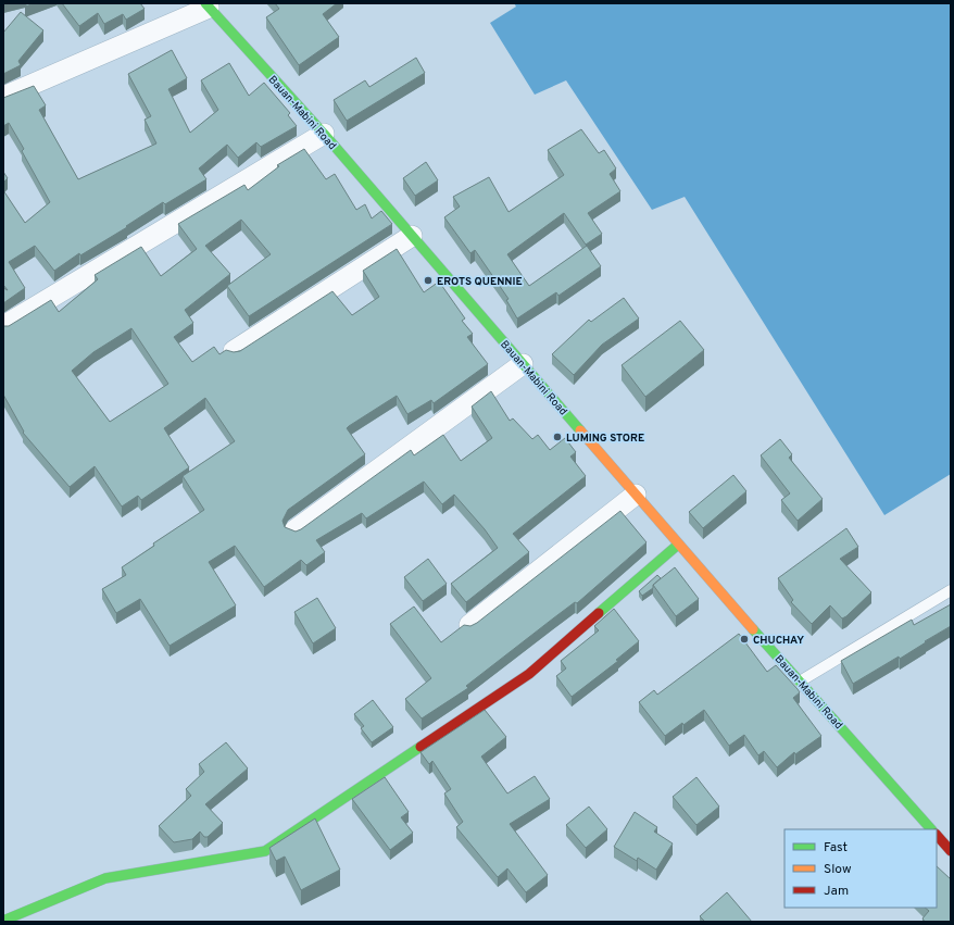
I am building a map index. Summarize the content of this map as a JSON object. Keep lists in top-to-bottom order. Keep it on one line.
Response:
{"streets":{"main road":["Bauan-Mabini Road"]},"places":["EROTS QUENNIE","LUMING STORE","CHUCHAY"],"legend":["Fast","Slow","Jam"]}
